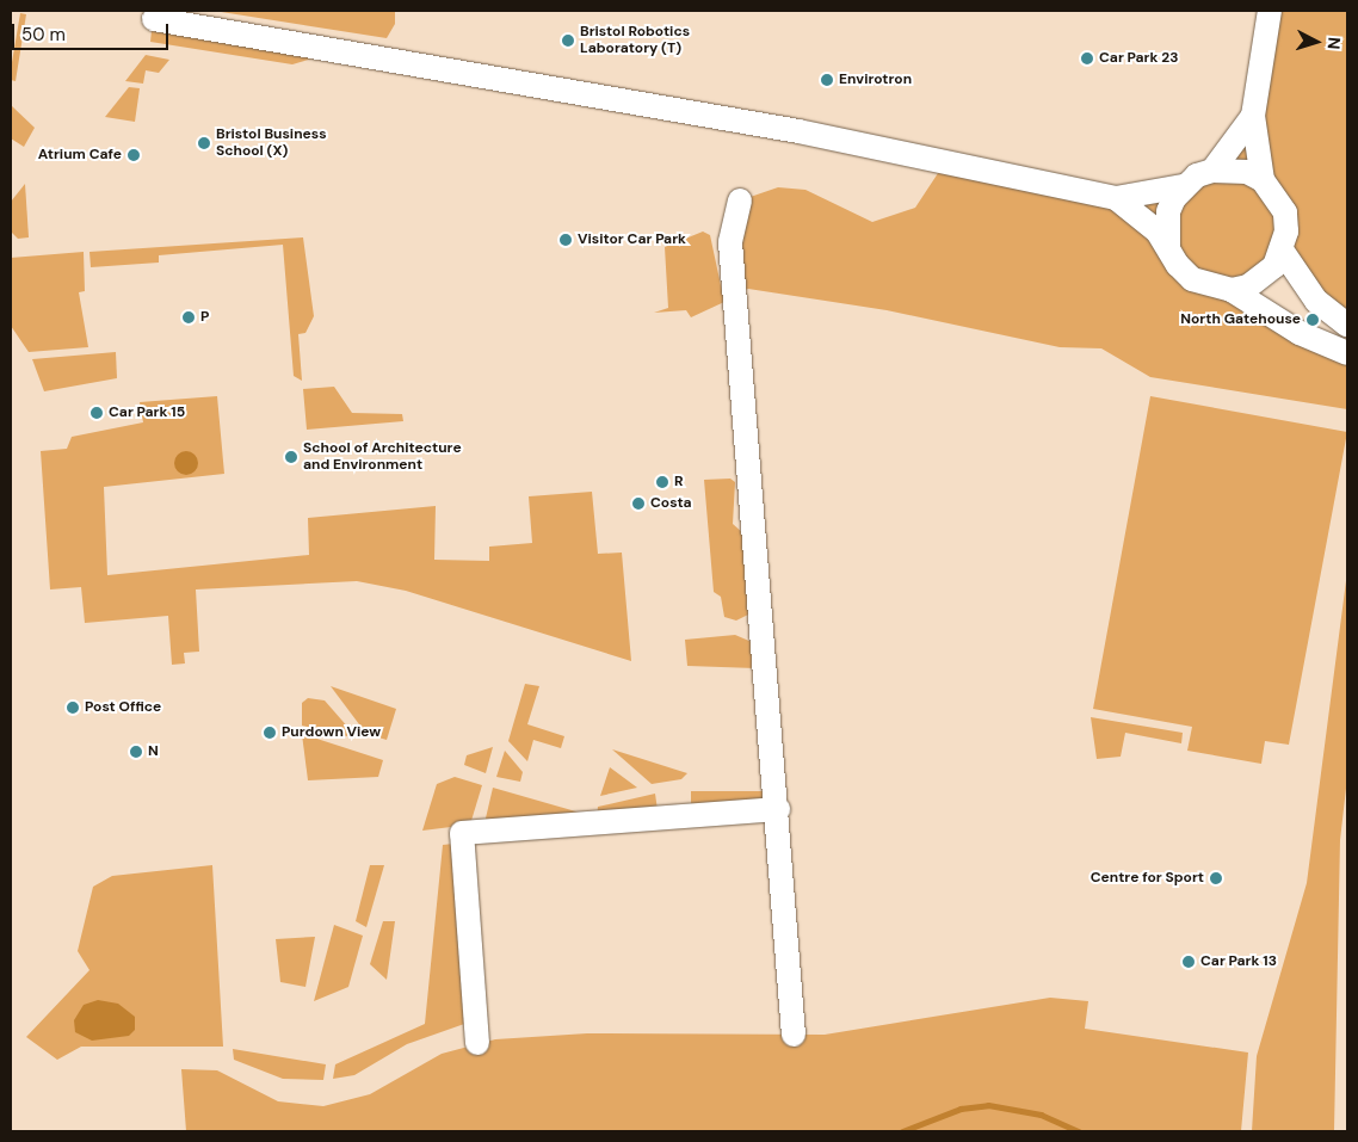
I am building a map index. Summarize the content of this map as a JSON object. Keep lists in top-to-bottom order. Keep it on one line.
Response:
{"places":["Bristol Robotics Laboratory (T)","Car Park 23","Envirotron","Bristol Business School (X)","Atrium Cafe","Visitor Car Park","P","North Gatehouse","Car Park 15","School of Architecture and Environment","R","Costa","Post Office","Purdown View","N","Centre for Sport","Car Park 13"],"scale_bar":"50 m","north":"right"}
